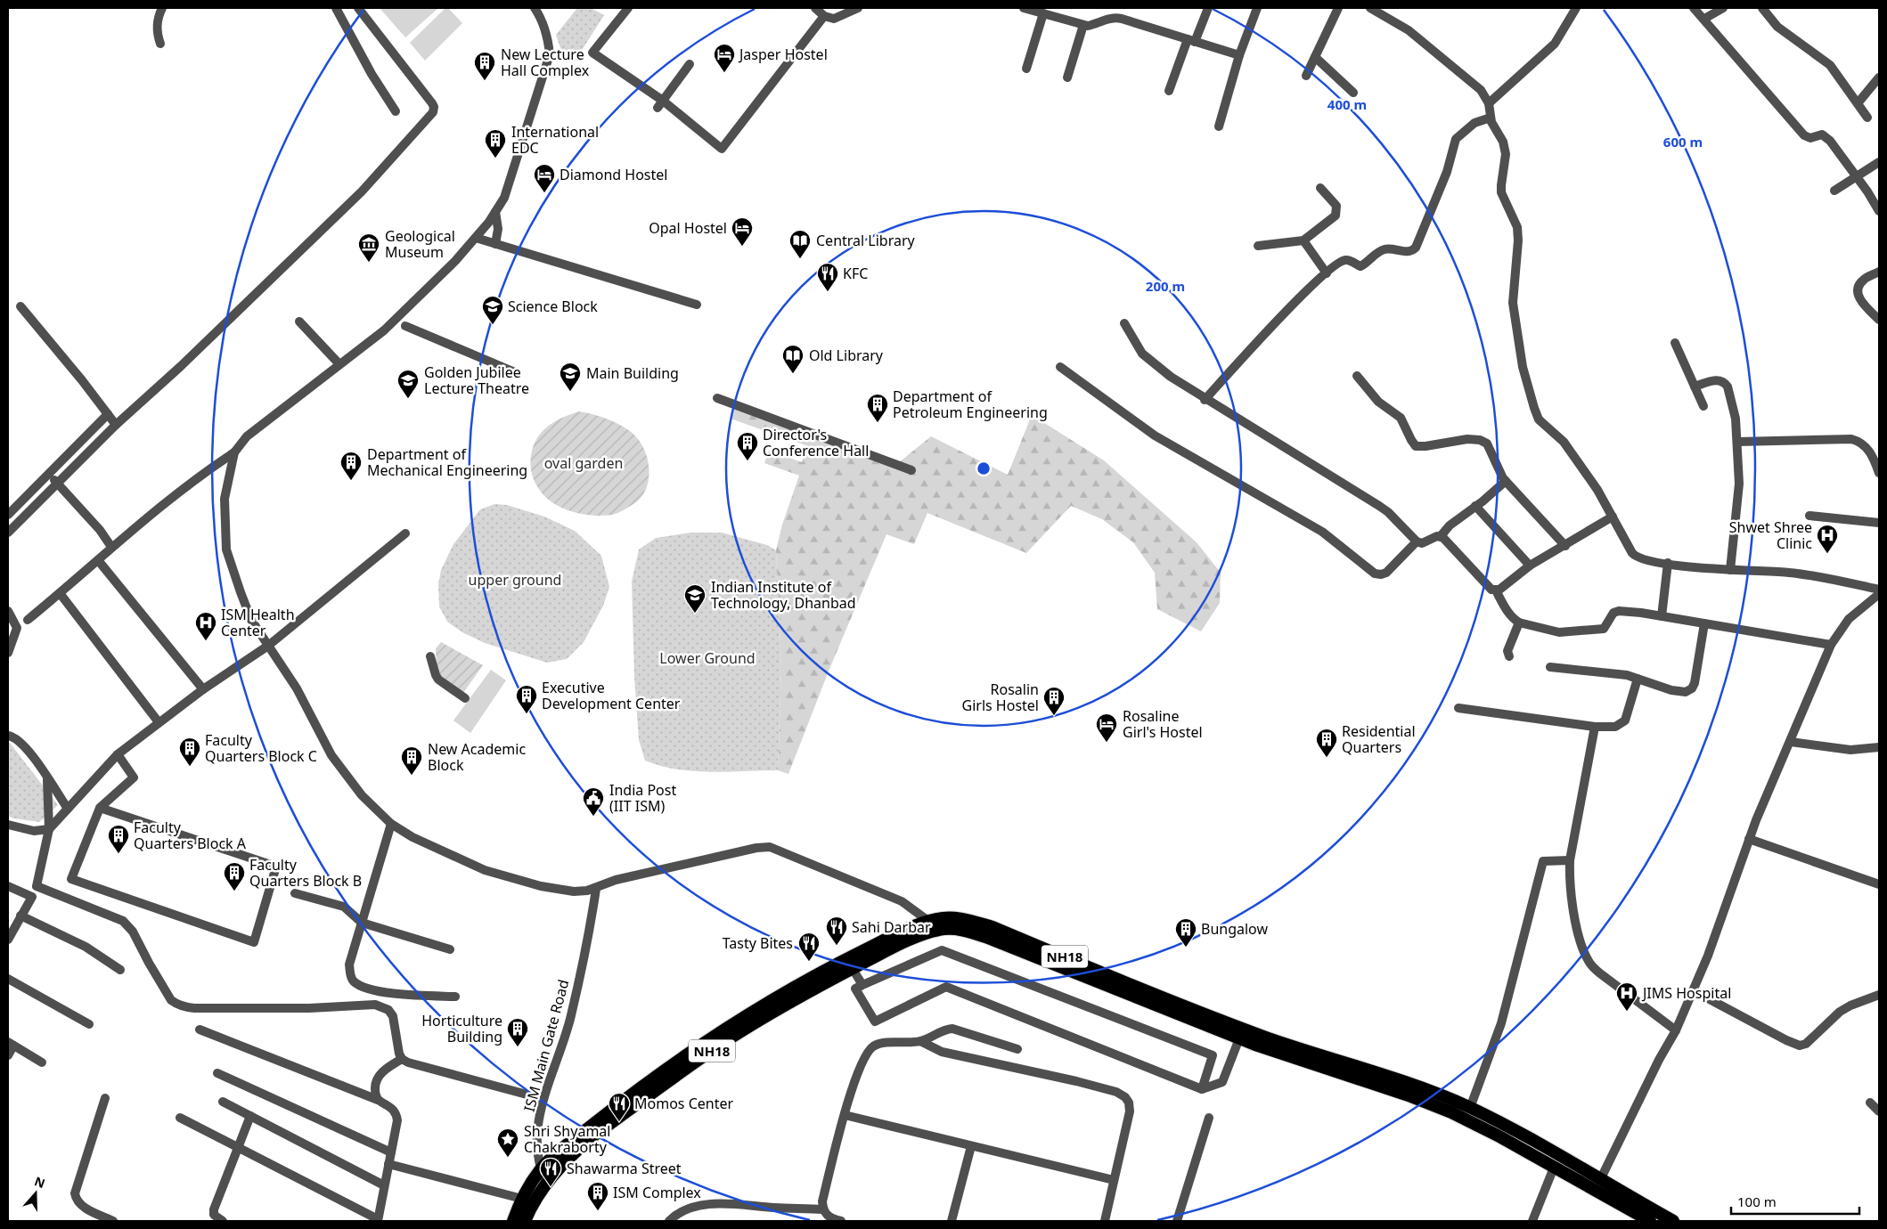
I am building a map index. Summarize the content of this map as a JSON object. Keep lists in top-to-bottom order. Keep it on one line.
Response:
{"streets":{"highway":["NH18"],"street":["ISM Main Gate Road"]},"crossings":[["NH18","ISM Main Gate Road"]],"parks":["oval garden","upper ground","Lower Ground"],"places":{"hotel":["Jasper Hostel","Diamond Hostel","Opal Hostel","Rosaline Girl's Hostel"],"building":["New Lecture Hall Complex","International EDC","Department of Petroleum Engineering","Director's Conference Hall","Department of Mechanical Engineering","Executive Development Center","Rosalin Girls Hostel","Residential Quarters","Faculty Quarters Block C","New Academic Block","Faculty Quarters Block A","Faculty Quarters Block B","Bungalow","Horticulture Building","ISM Complex"],"library":["Central Library","Old Library"],"museum":["Geological Museum"],"restaurant":["KFC","Sahi Darbar","Tasty Bites","Momos Center","Shawarma Street"],"school or university":["Science Block","Main Building","Golden Jubilee Lecture Theatre","Indian Institute of Technology, Dhanbad"],"hospital":["Shwet Shree Clinic","ISM Health Center","JIMS Hospital"],"public building":["India Post (IIT ISM)"],"place":["Shri Shyamal Chakraborty"]},"scale_bar":"100 m","north":"top","rings":["400 m","600 m","200 m"]}
